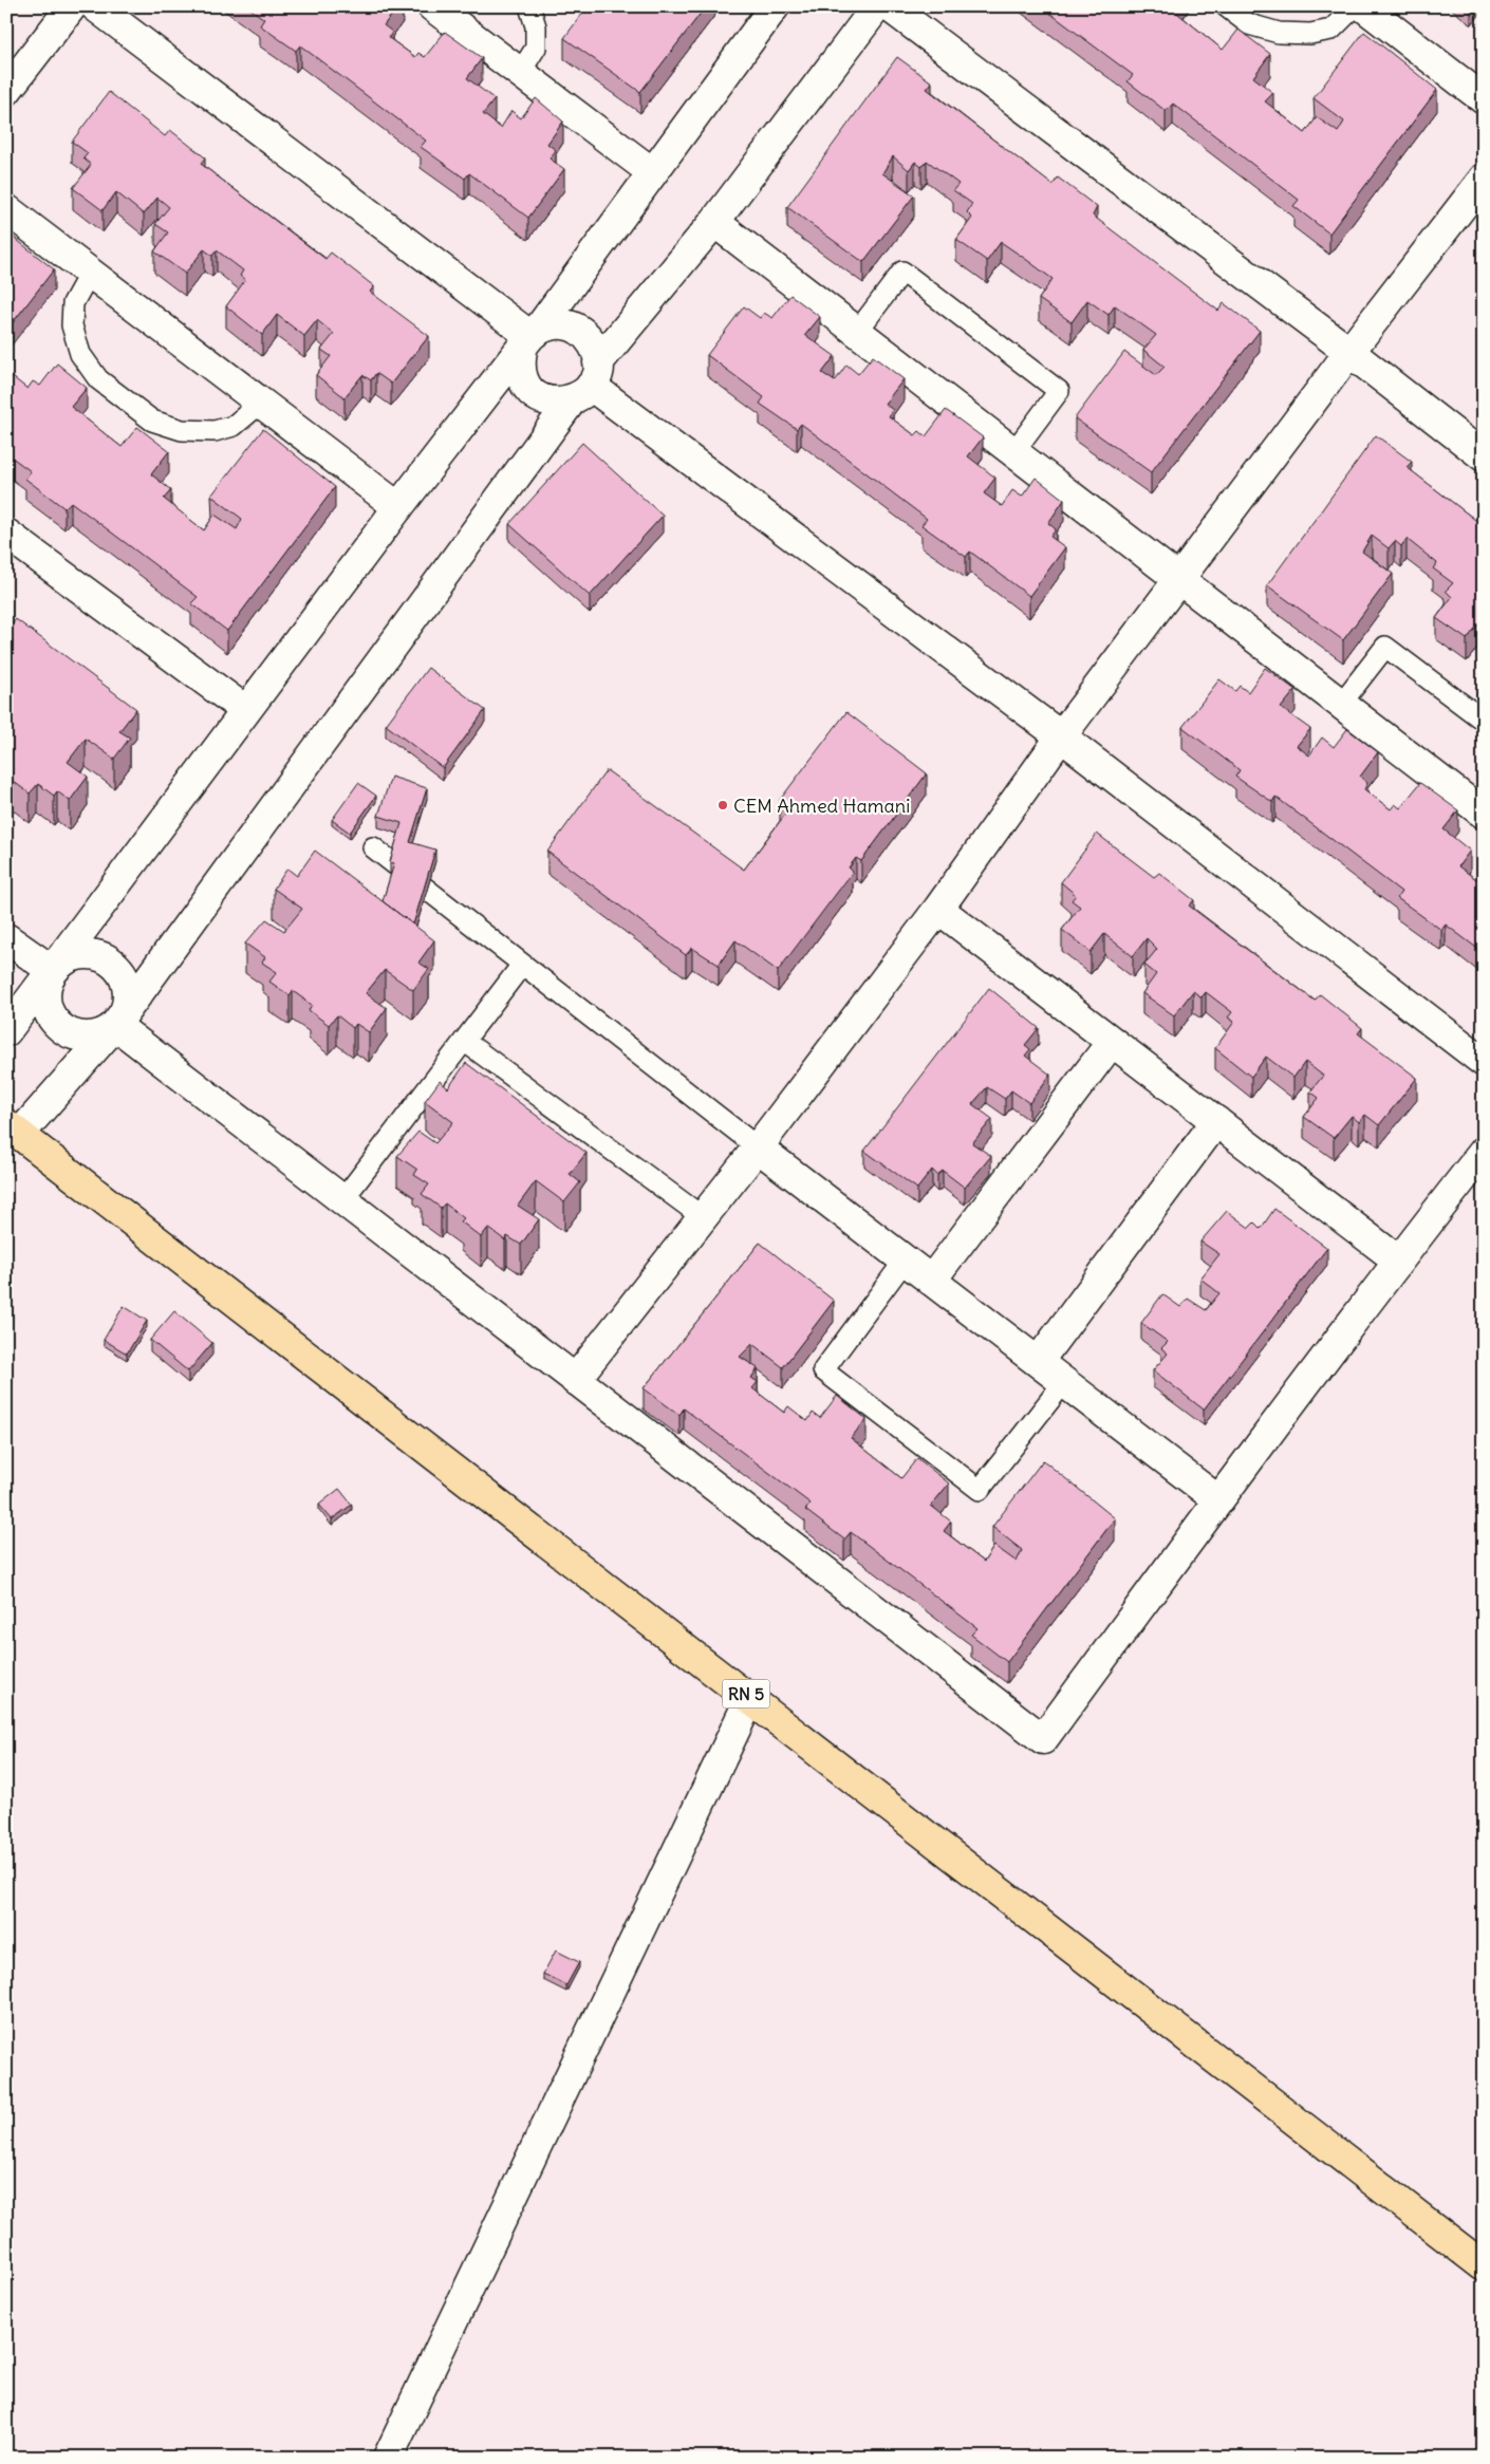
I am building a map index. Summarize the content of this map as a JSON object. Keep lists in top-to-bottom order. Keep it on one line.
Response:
{"streets":{"main road":["RN 5"]},"places":["CEM Ahmed Hamani"]}
